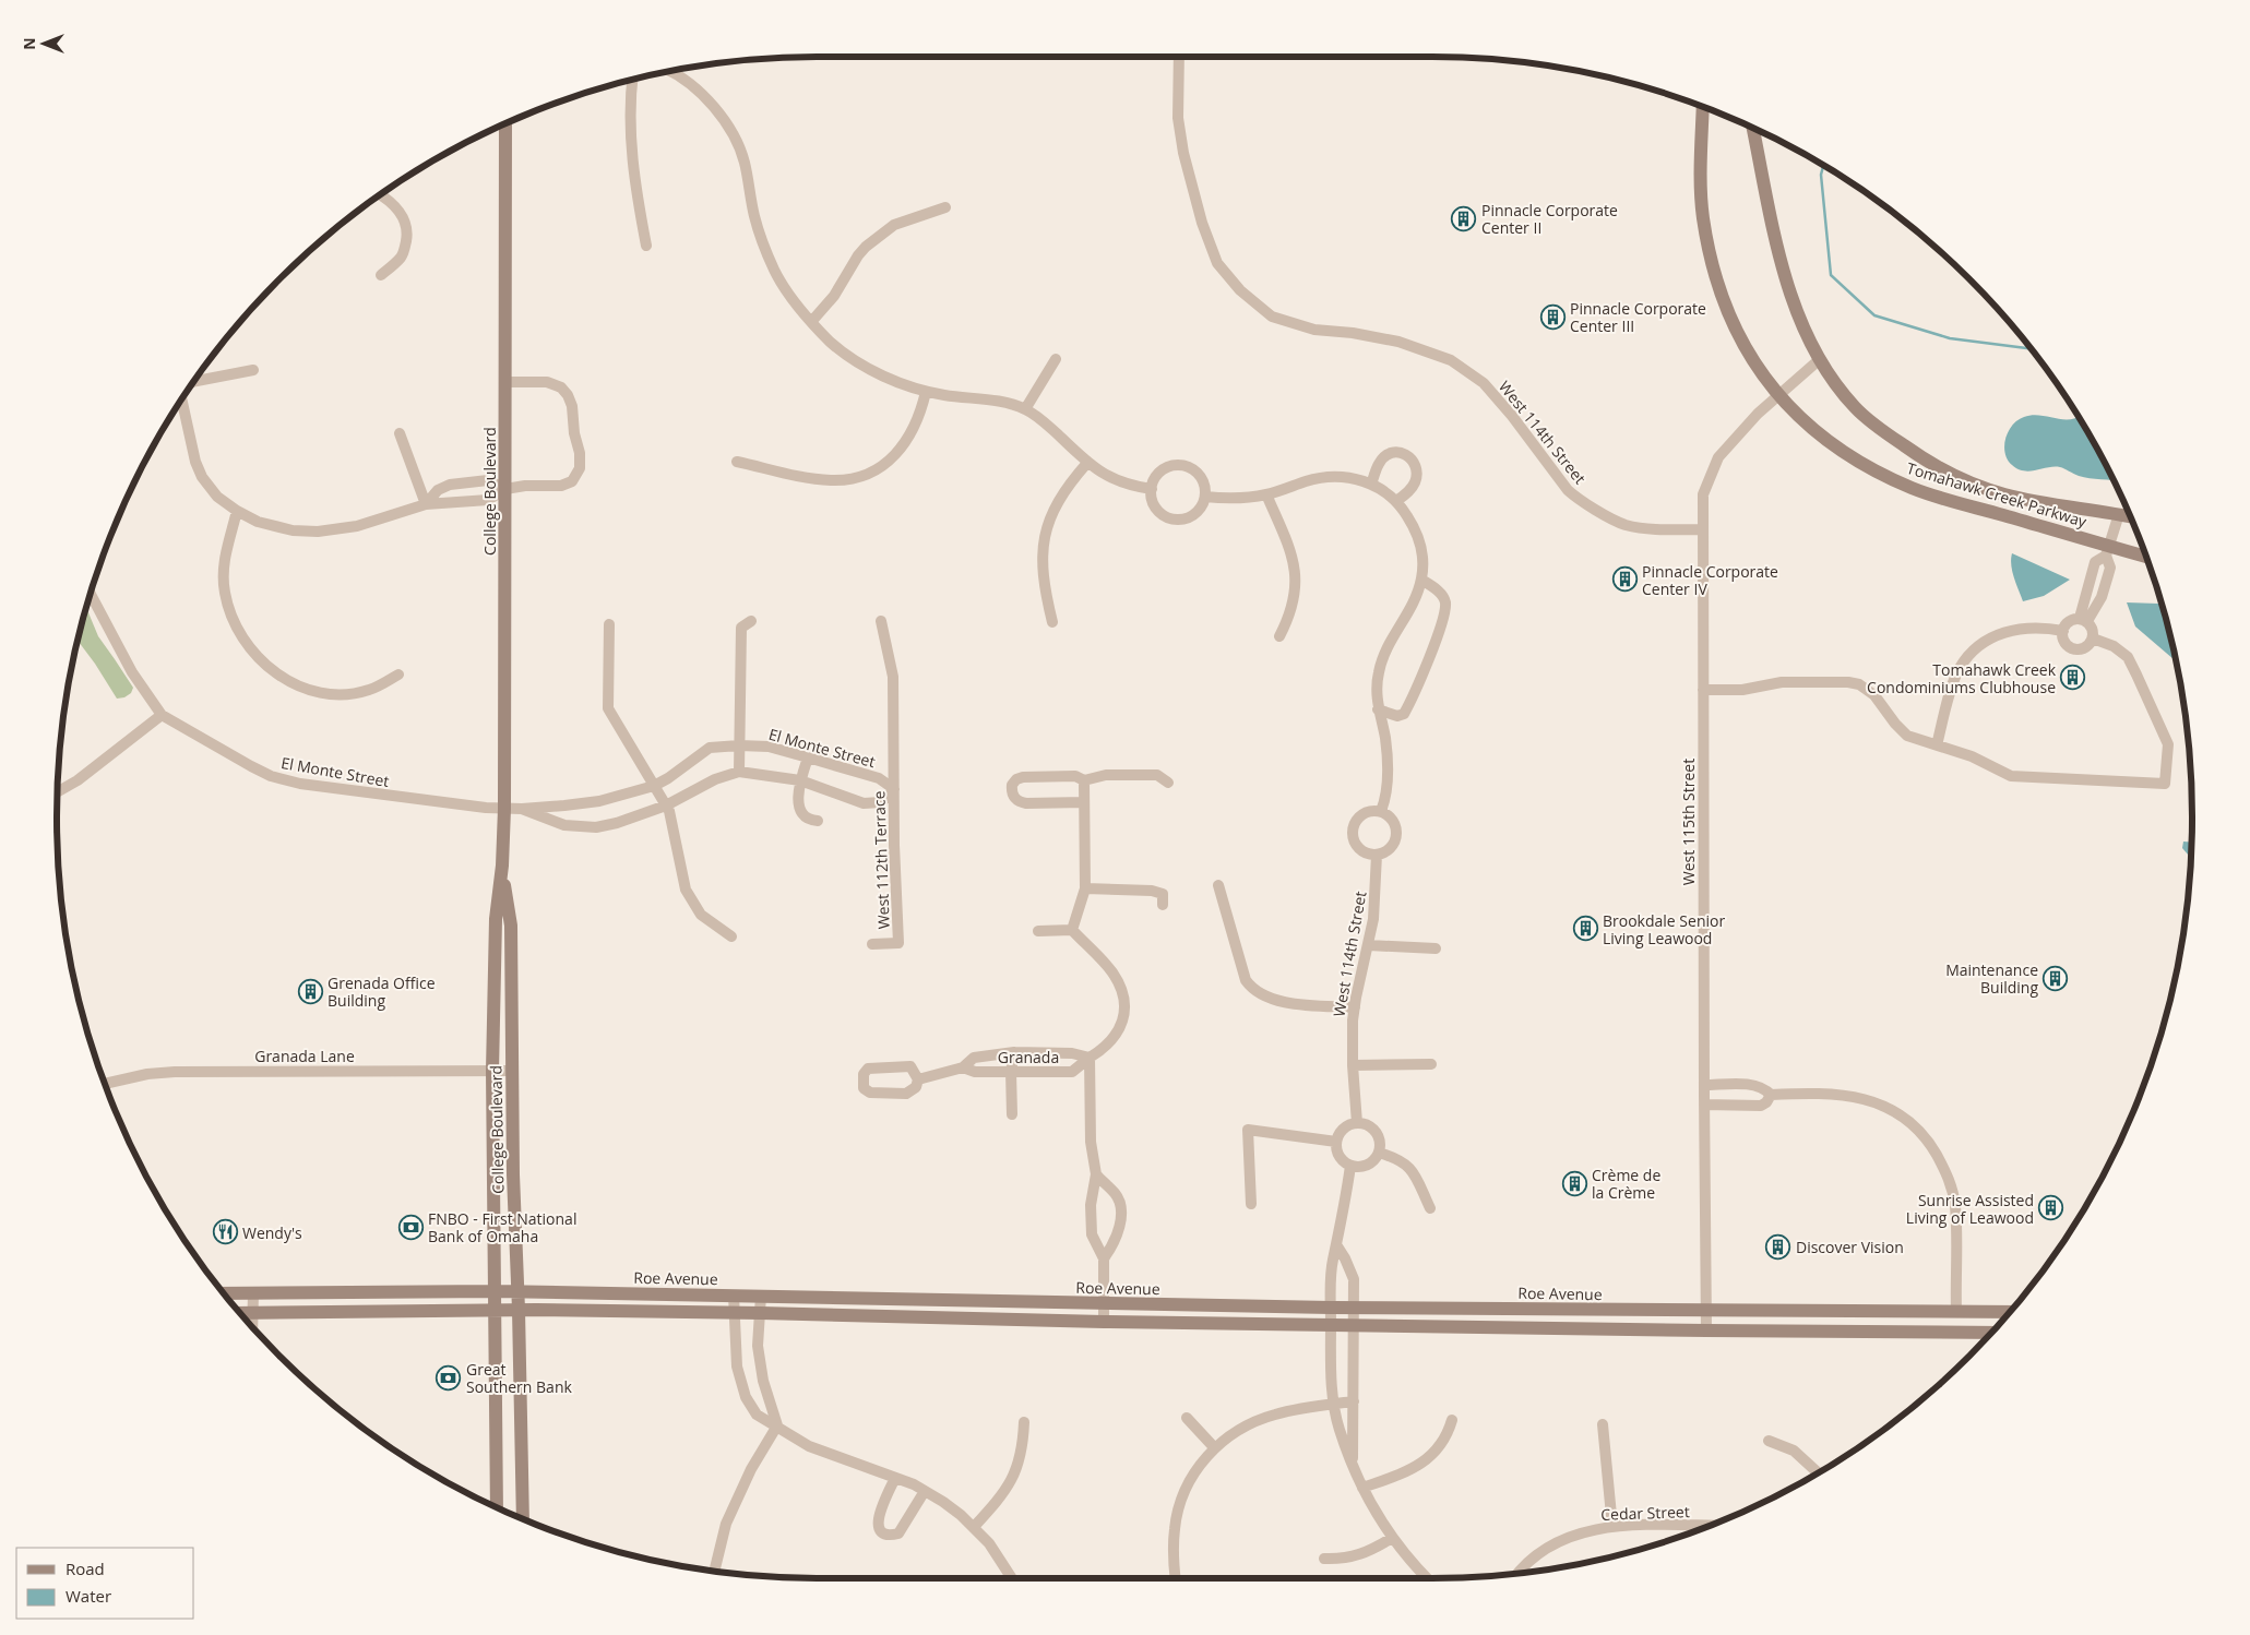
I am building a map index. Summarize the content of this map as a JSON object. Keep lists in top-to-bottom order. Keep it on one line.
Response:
{"streets":{"main road":["College Boulevard","Tomahawk Creek Parkway","Roe Avenue"],"street":["West 114th Street","El Monte Street","West 115th Street","West 112th Terrace","Granada Lane","Granada","Cedar Street"]},"crossings":[["West 114th Street","West 115th Street"],["College Boulevard","El Monte Street"],["College Boulevard","Granada Lane"],["College Boulevard","Roe Avenue"],["Tomahawk Creek Parkway","West 115th Street"],["El Monte Street","West 112th Terrace"],["West 115th Street","Roe Avenue"]],"places":{"building":["Pinnacle Corporate Center II","Pinnacle Corporate Center III","Pinnacle Corporate Center IV","Tomahawk Creek Condominiums Clubhouse","Brookdale Senior Living Leawood","Maintenance Building","Grenada Office Building","Crème de la Crème","Sunrise Assisted Living of Leawood","Discover Vision"],"bank":["FNBO - First National Bank of Omaha","Great Southern Bank"],"restaurant":["Wendy's"]},"legend":["Road","Water"],"north":"left"}
